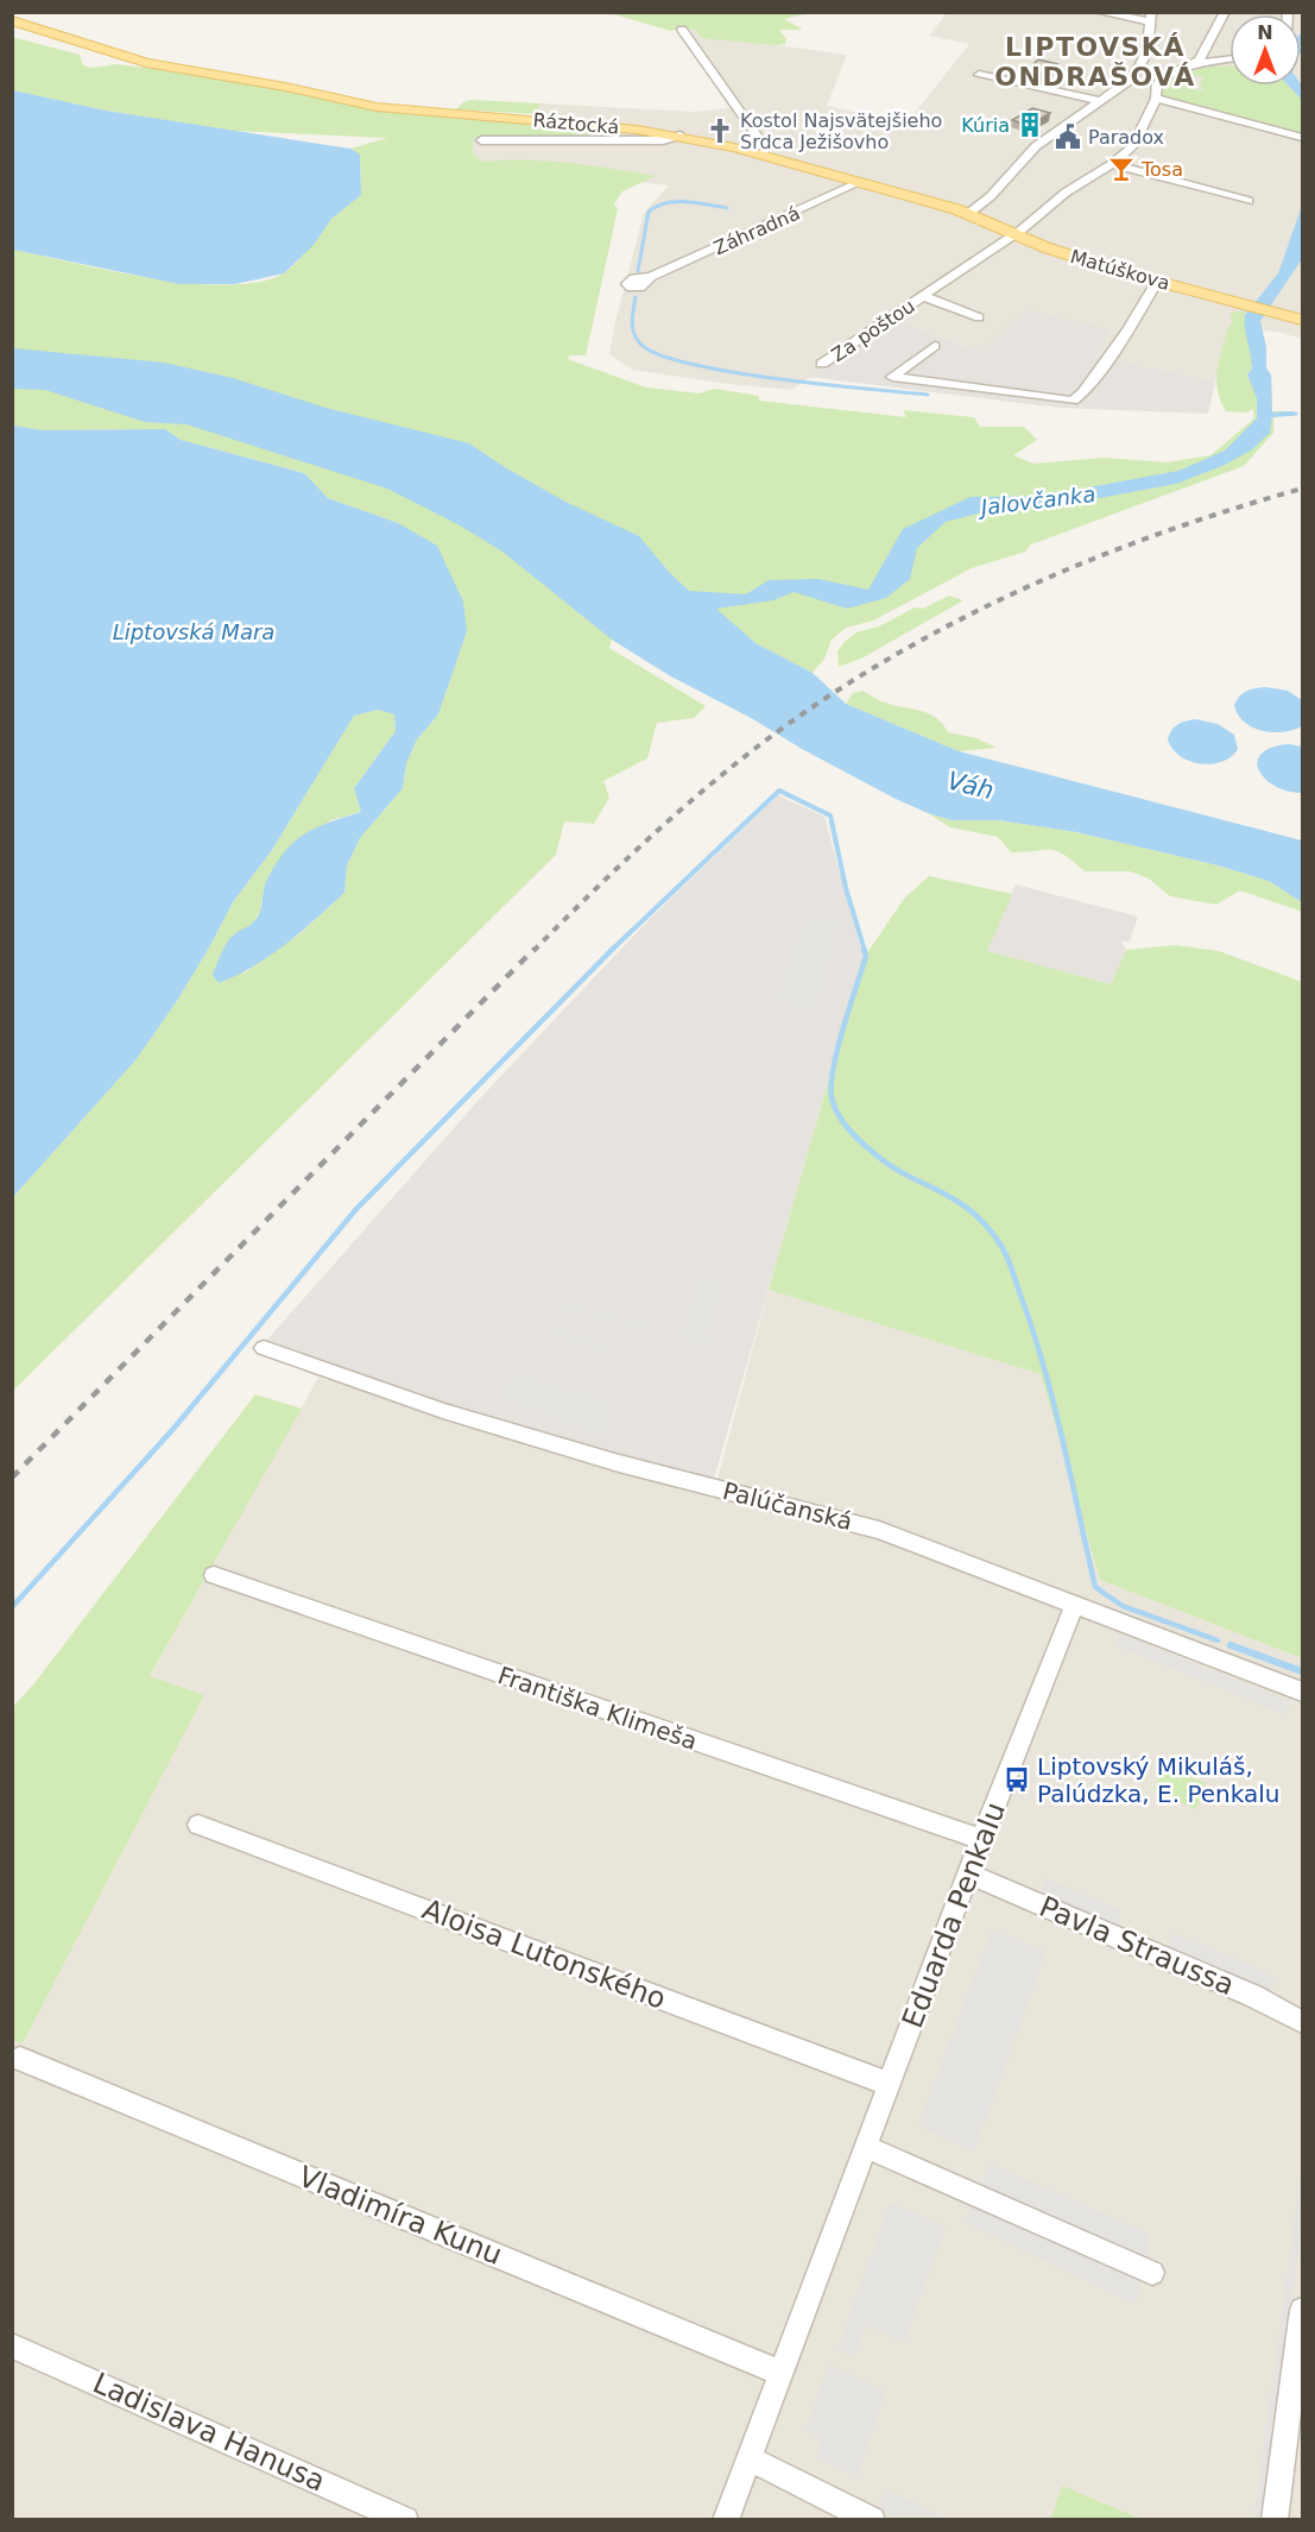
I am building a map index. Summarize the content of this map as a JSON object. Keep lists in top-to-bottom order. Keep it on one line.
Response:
{"streets":{"main road":["Ráztocká","Matúškova"],"street":["Záhradná","Za poštou","Palúčanská","Františka Klimeša","Eduarda Penkalu","Pavla Straussa","Aloisa Lutonského","Vladimíra Kunu","Ladislava Hanusa"]},"crossings":[["Ráztocká","Záhradná"],["Ráztocká","Matúškova"],["Matúškova","Za poštou"],["Palúčanská","Eduarda Penkalu"],["Františka Klimeša","Eduarda Penkalu"],["Eduarda Penkalu","Pavla Straussa"],["Eduarda Penkalu","Aloisa Lutonského"],["Eduarda Penkalu","Vladimíra Kunu"]],"districts":["LIPTOVSKÁ ONDRAŠOVÁ"],"water":["Jalovčanka","Liptovská Mara","Váh"],"places":{"building":["Kúria"],"church":["Kostol Najsvätejšieho Srdca Ježišovho"],"public building":["Paradox"],"bar":["Tosa"],"bus stop":["Liptovský Mikuláš, Palúdzka, E. Penkalu"]},"north":"top"}
